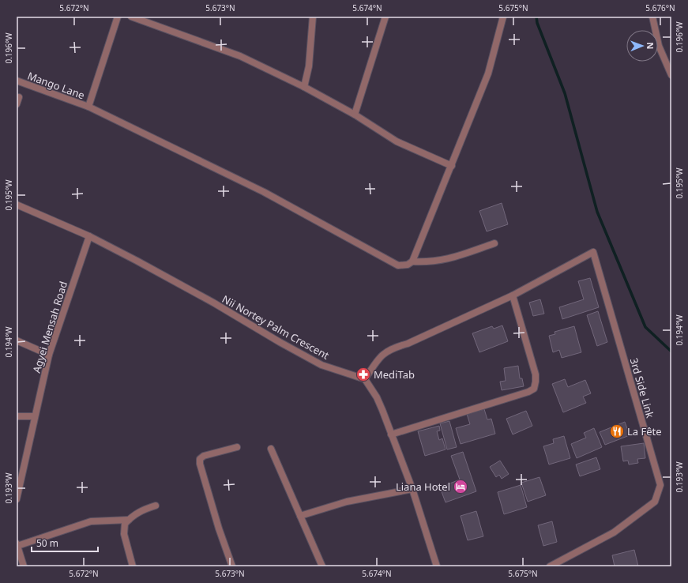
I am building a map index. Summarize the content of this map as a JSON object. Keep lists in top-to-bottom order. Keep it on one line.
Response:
{"streets":{"street":["Mango Lane","Agyei Mensah Road","Nii Nortey Palm Crescent","3rd Side Link"]},"crossings":[["Agyei Mensah Road","Nii Nortey Palm Crescent"]],"places":{"pharmacy":["MediTab"],"restaurant":["La Fête"],"hotel":["Liana Hotel"]},"scale_bar":"50 m","north":"right","coordinates":["5.672°N","5.673°N","5.674°N","5.675°N","5.676°N","0.196°W","0.195°W","0.194°W","0.193°W"]}
